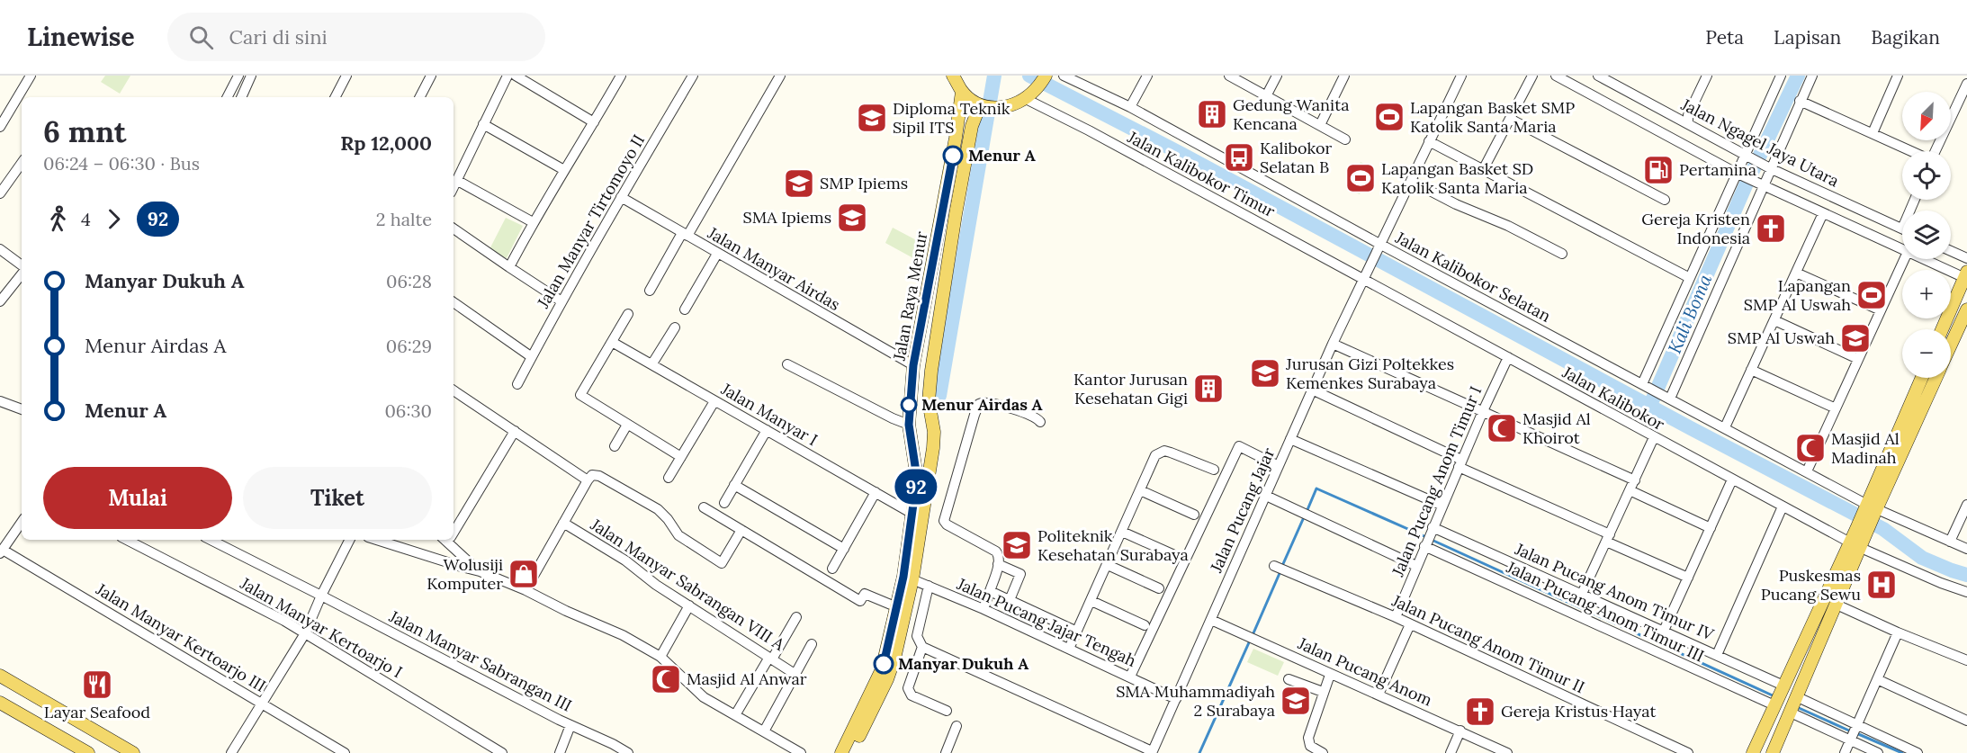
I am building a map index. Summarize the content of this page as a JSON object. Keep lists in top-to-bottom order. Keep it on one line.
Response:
{"streets":{"main road":["Jalan Raya Menur"],"street":["Jalan Ngagel Jaya Utara","Jalan Kalibokor Timur","Jalan Manyar Tirtomoyo II","Jalan Manyar Airdas","Jalan Kalibokor Selatan","Jalan Kalibokor","Jalan Manyar I","Jalan Pucang Anom Timur I","Jalan Pucang Jajar","Jalan Manyar Sabrangan VIII A","Jalan Pucang Anom Timur IV","Jalan Pucang Anom Timur III","Jalan Pucang Jajar Tengah","Jalan Manyar Kertoarjo I","Jalan Manyar Kertoarjo III","Jalan Pucang Anom Timur II","Jalan Manyar Sabrangan III","Jalan Pucang Anom"]},"crossings":[["Jalan Kalibokor Timur","Jalan Kalibokor"],["Jalan Kalibokor Timur","Jalan Pucang Jajar"],["Jalan Manyar Tirtomoyo II","Jalan Manyar Airdas"],["Jalan Manyar Airdas","Jalan Raya Menur"],["Jalan Kalibokor Selatan","Jalan Pucang Jajar"],["Jalan Raya Menur","Jalan Manyar I"],["Jalan Raya Menur","Jalan Pucang Jajar Tengah"],["Jalan Kalibokor","Jalan Pucang Anom Timur I"],["Jalan Kalibokor","Jalan Pucang Jajar"],["Jalan Pucang Anom Timur I","Jalan Pucang Anom Timur IV"],["Jalan Pucang Anom Timur I","Jalan Pucang Anom Timur III"],["Jalan Pucang Anom Timur I","Jalan Pucang Anom Timur II"],["Jalan Pucang Jajar","Jalan Pucang Jajar Tengah"],["Jalan Pucang Jajar","Jalan Pucang Anom"],["Jalan Pucang Anom Timur IV","Jalan Pucang Anom Timur III"]],"water":["Kali Boma"],"places":{"building":["Gedung Wanita Kencana","Kantor Jurusan Kesehatan Gigi"],"sports":["Lapangan Basket SMP Katolik Santa Maria","Lapangan Basket SD Katolik Santa Maria","Lapangan SMP Al Uswah"],"school or university":["Diploma Teknik Sipil ITS","SMP Ipiems","SMA Ipiems","SMP Al Uswah","Jurusan Gizi Poltekkes Kemenkes Surabaya","Politeknik Kesehatan Surabaya","SMA Muhammadiyah 2 Surabaya"],"other":["Menur A","Menur Airdas A","Manyar Dukuh A"],"bus stop":["Kalibokor Selatan B"],"fuel station":["Pertamina"],"church":["Gereja Kristen Indonesia","Gereja Kristus Hayat"],"mosque":["Masjid Al Khoirot","Masjid Al Madinah","Masjid Al Anwar"],"shop":["Wolusiji Komputer"],"hospital":["Puskesmas Pucang Sewu"],"restaurant":["Layar Seafood"]},"lines":["bus line 92"],"north":"bottom left","page":{"header":"Linewise","search":"Cari di sini","nav":["Peta","Lapisan","Bagikan"],"on_map":"92","map_buttons":["+","−"],"heading":["6 mnt","06:24 – 06:30 · Bus","Rp 12,000"],"legs":["4","92","2 halte"],"list":[{"name":"Manyar Dukuh A","value":"06:28"},{"name":"Menur Airdas A","value":"06:29"},{"name":"Menur A","value":"06:30"}],"buttons":["Mulai","Tiket"]}}
